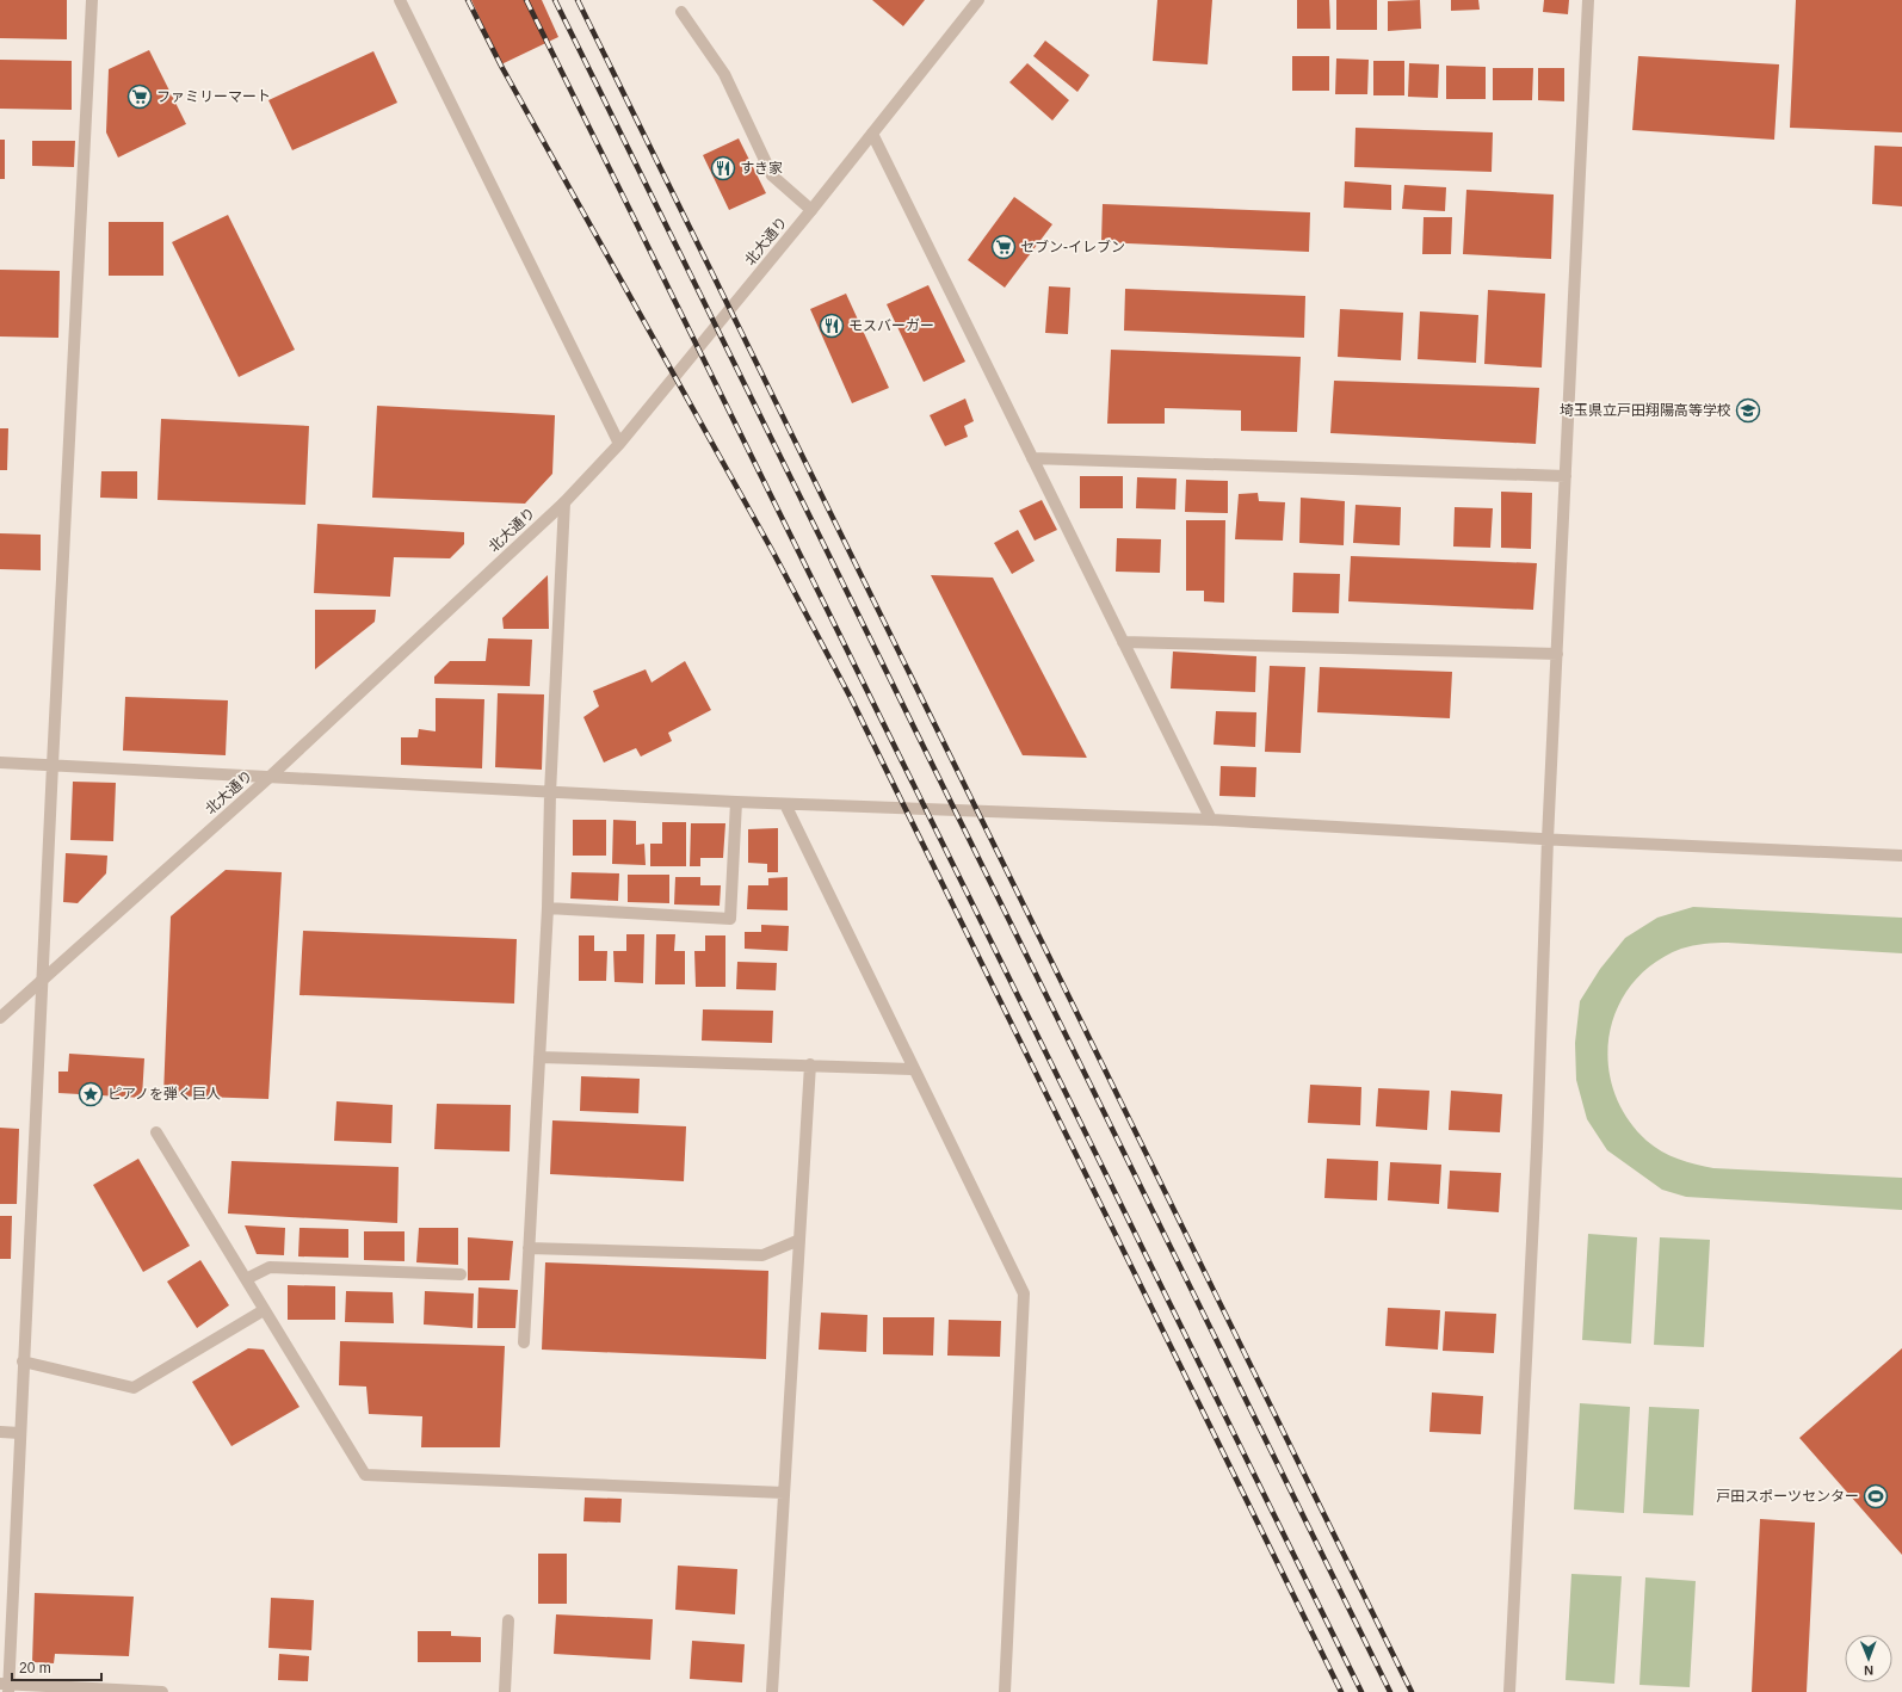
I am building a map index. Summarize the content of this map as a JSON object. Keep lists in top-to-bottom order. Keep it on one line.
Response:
{"streets":{"street":["北大通り"]},"places":{"supermarket":["ファミリーマート","セブン-イレブン"],"restaurant":["すき家","モスバーガー"],"school or university":["埼玉県立戸田翔陽高等学校"],"place":["ピアノを弾く巨人"],"sports":["戸田スポーツセンター"]},"scale_bar":"20 m","north":"bottom"}
